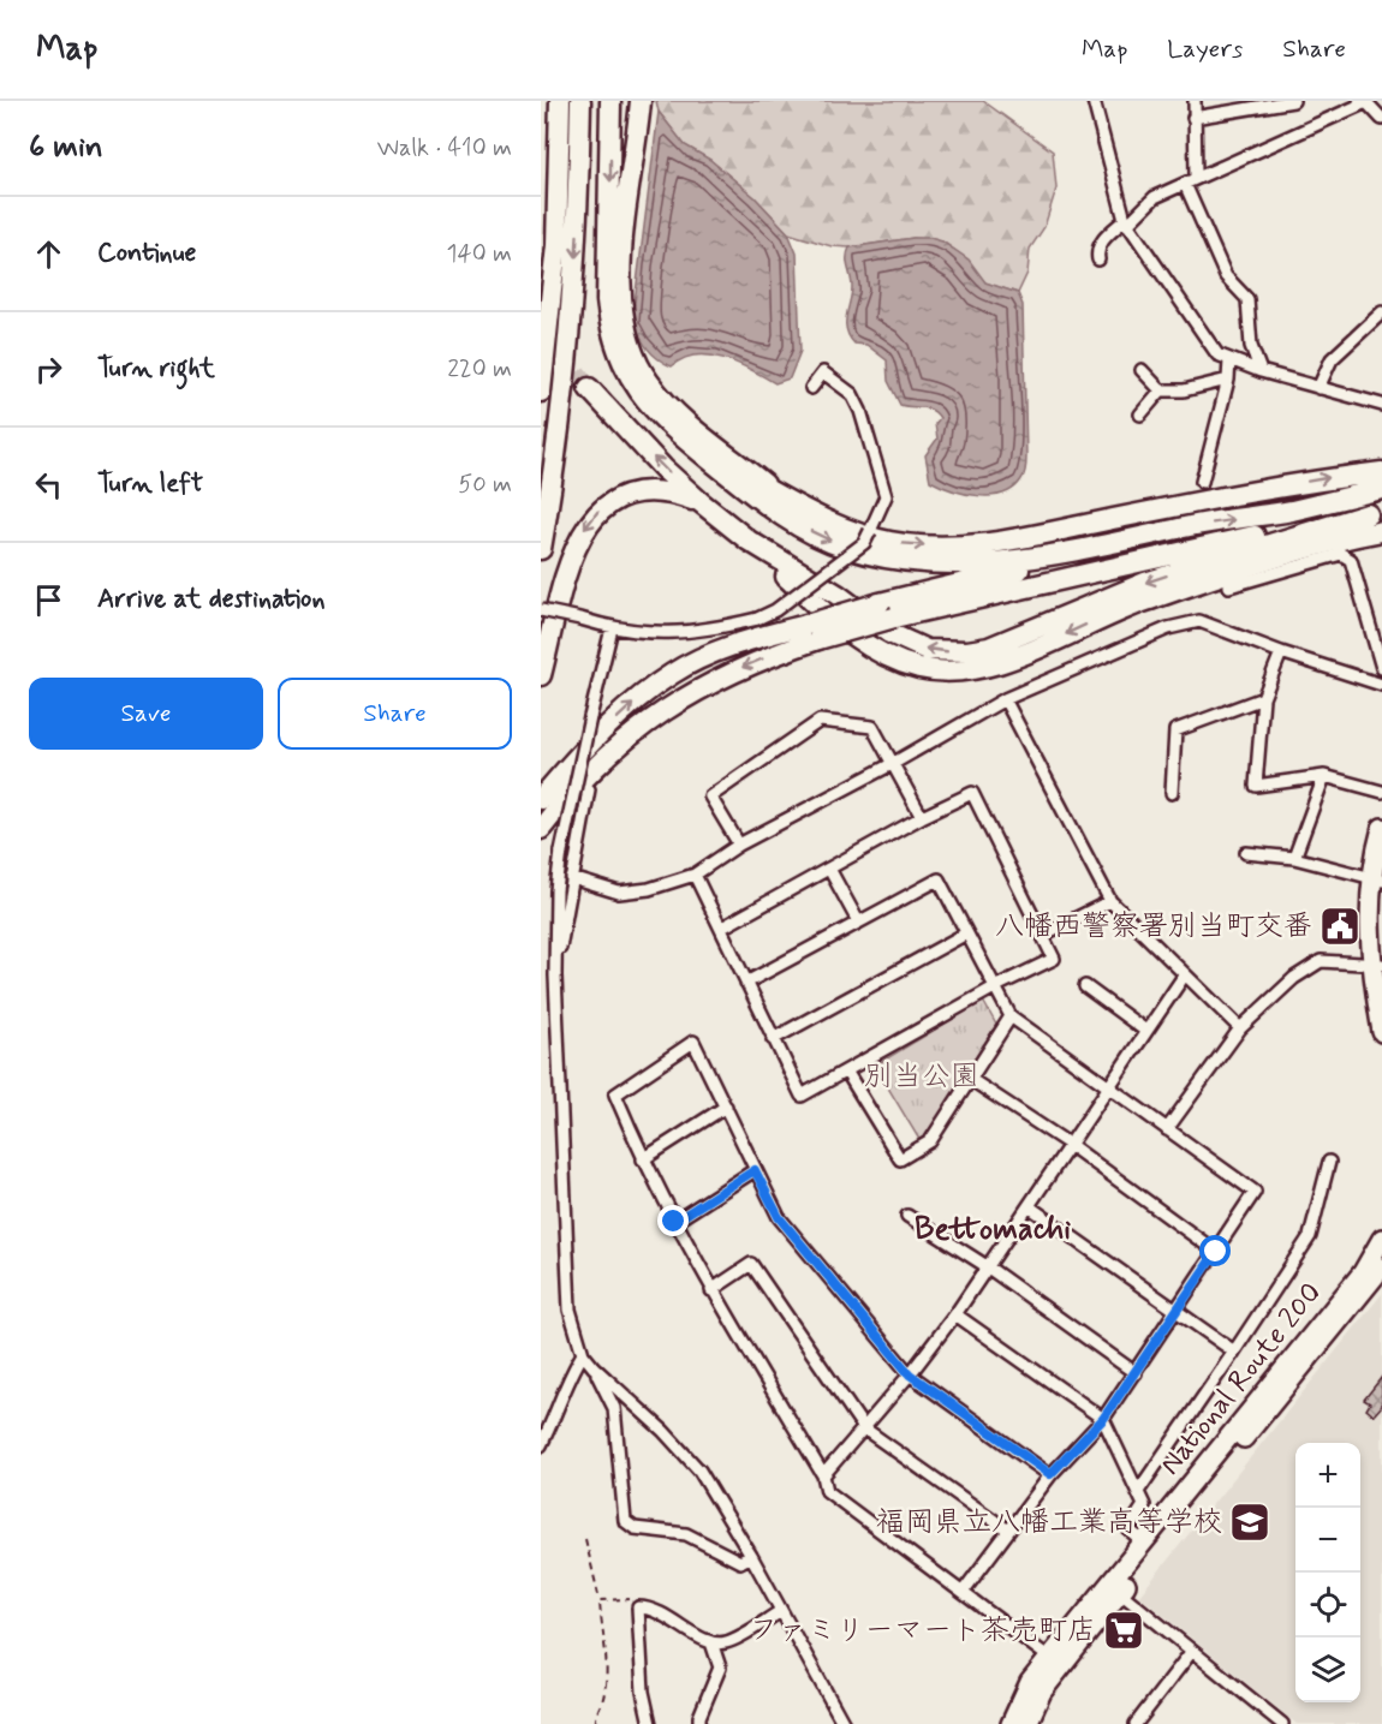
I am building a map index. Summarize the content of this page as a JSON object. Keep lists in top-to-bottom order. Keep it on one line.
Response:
{"streets":{"highway":["National Route 200"]},"districts":["Bettomachi"],"parks":["別当公園"],"places":{"public building":["八幡西警察署別当町交番"],"school or university":["福岡県立八幡工業高等学校"],"supermarket":["ファミリーマート茶売町店"]},"page":{"header":"Map","nav":["Map","Layers","Share"],"heading":["6 min","Walk · 410 m"],"list":[["Continue","140 m"],["Turn right","220 m"],["Turn left","50 m"],"Arrive at destination"],"buttons":["Save","Share"],"map_buttons":["+","−"]}}
